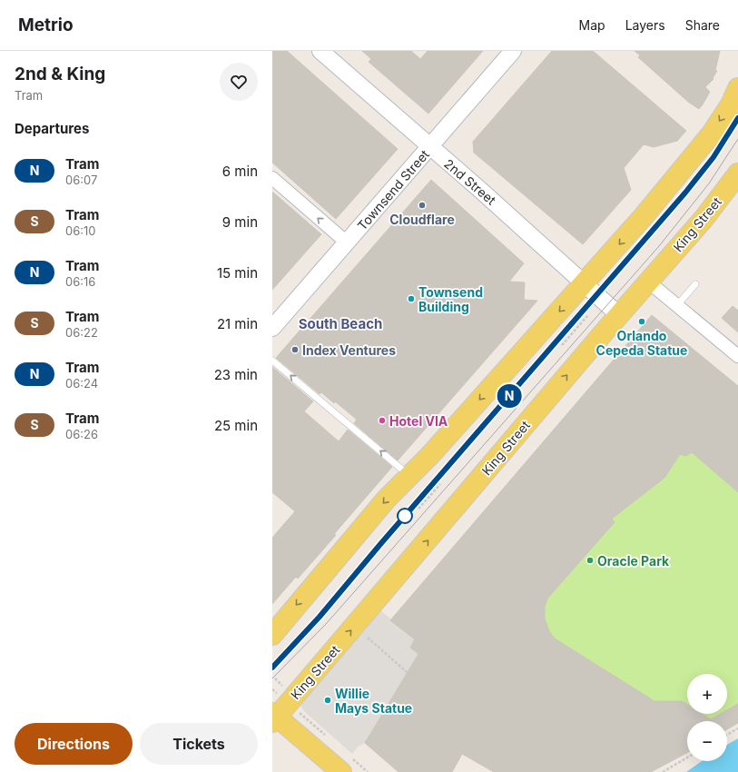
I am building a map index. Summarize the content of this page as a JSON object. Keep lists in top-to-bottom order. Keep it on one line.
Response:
{"streets":{"main road":["King Street"],"street":["2nd Street","Townsend Street"]},"crossings":[["2nd Street","Townsend Street"],["2nd Street","King Street"]],"districts":["South Beach"],"places":["Cloudflare","Townsend Building","Orlando Cepeda Statue","Index Ventures","Hotel VIA","Oracle Park","Willie Mays Statue"],"lines":["tram line N"],"page":{"header":"Metrio","nav":["Map","Layers","Share"],"heading":[["2nd & King","Tram"],"Departures"],"on_map":"N","list":[{"mark":"N","name":"Tram","note":"06:07","value":"6 min"},{"mark":"S","name":"Tram","note":"06:10","value":"9 min"},{"mark":"N","name":"Tram","note":"06:16","value":"15 min"},{"mark":"S","name":"Tram","note":"06:22","value":"21 min"},{"mark":"N","name":"Tram","note":"06:24","value":"23 min"},{"mark":"S","name":"Tram","note":"06:26","value":"25 min"}],"map_buttons":["+","−"],"buttons":["Directions","Tickets"]}}
